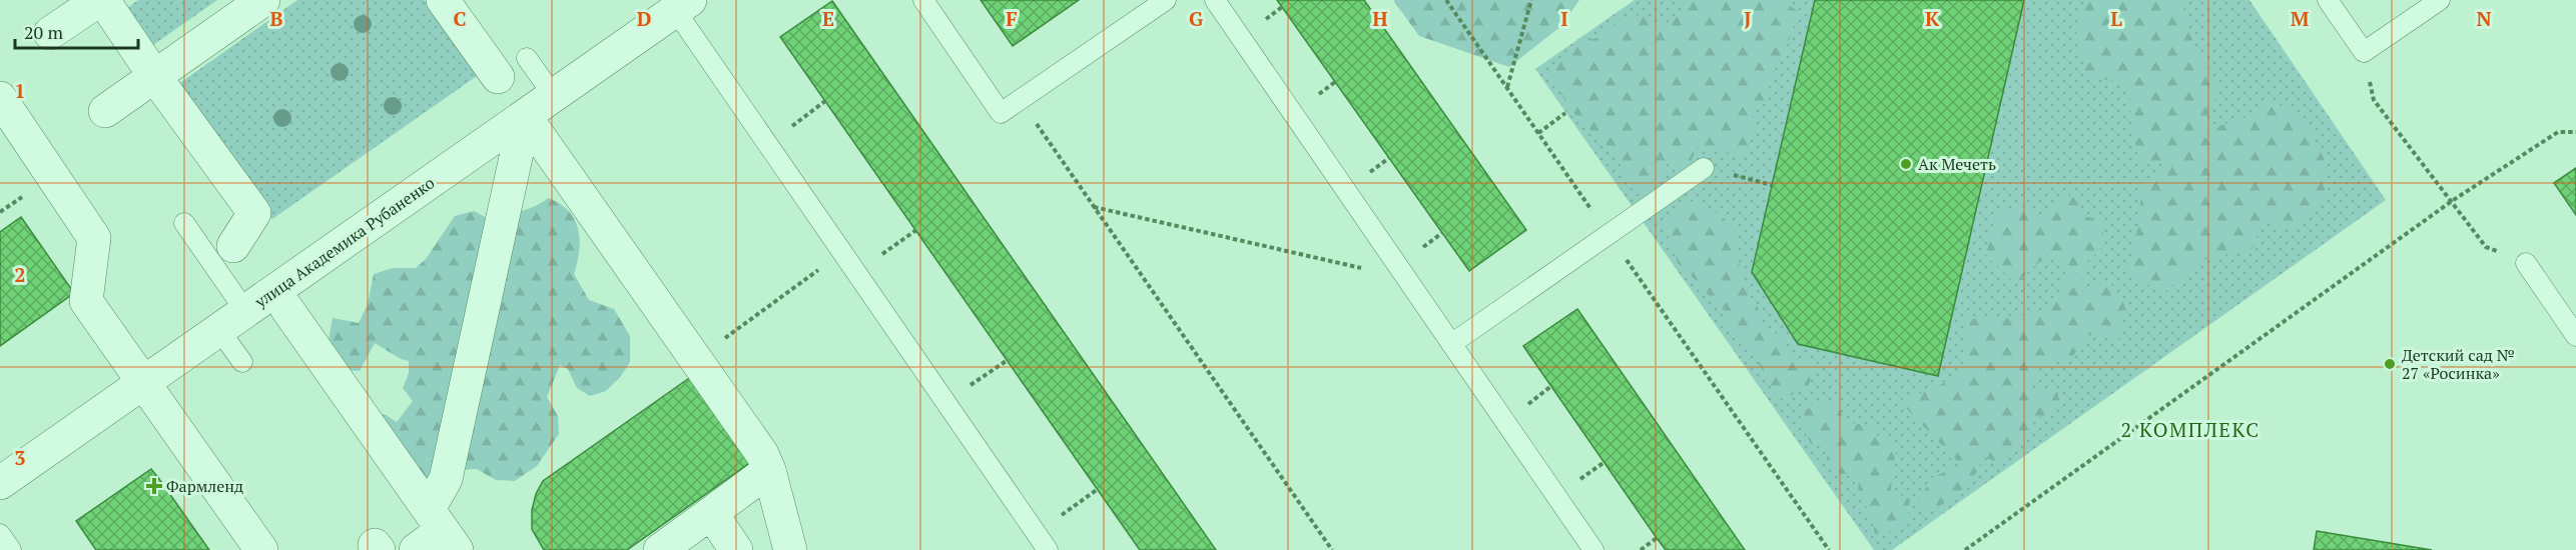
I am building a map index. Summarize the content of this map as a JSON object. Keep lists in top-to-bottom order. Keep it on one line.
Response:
{"streets":{"street":["улица Академика Рубаненко"]},"districts":["2 КОМПЛЕКС"],"places":{"other":["Ак Мечеть","Детский сад № 27 «Росинка»"],"health":["Фармленд"]},"scale_bar":"20 m","grid":{"columns":["B","C","D","E","F","G","H","I","J","K","L","M","N"],"rows":["1","2","3"]}}
